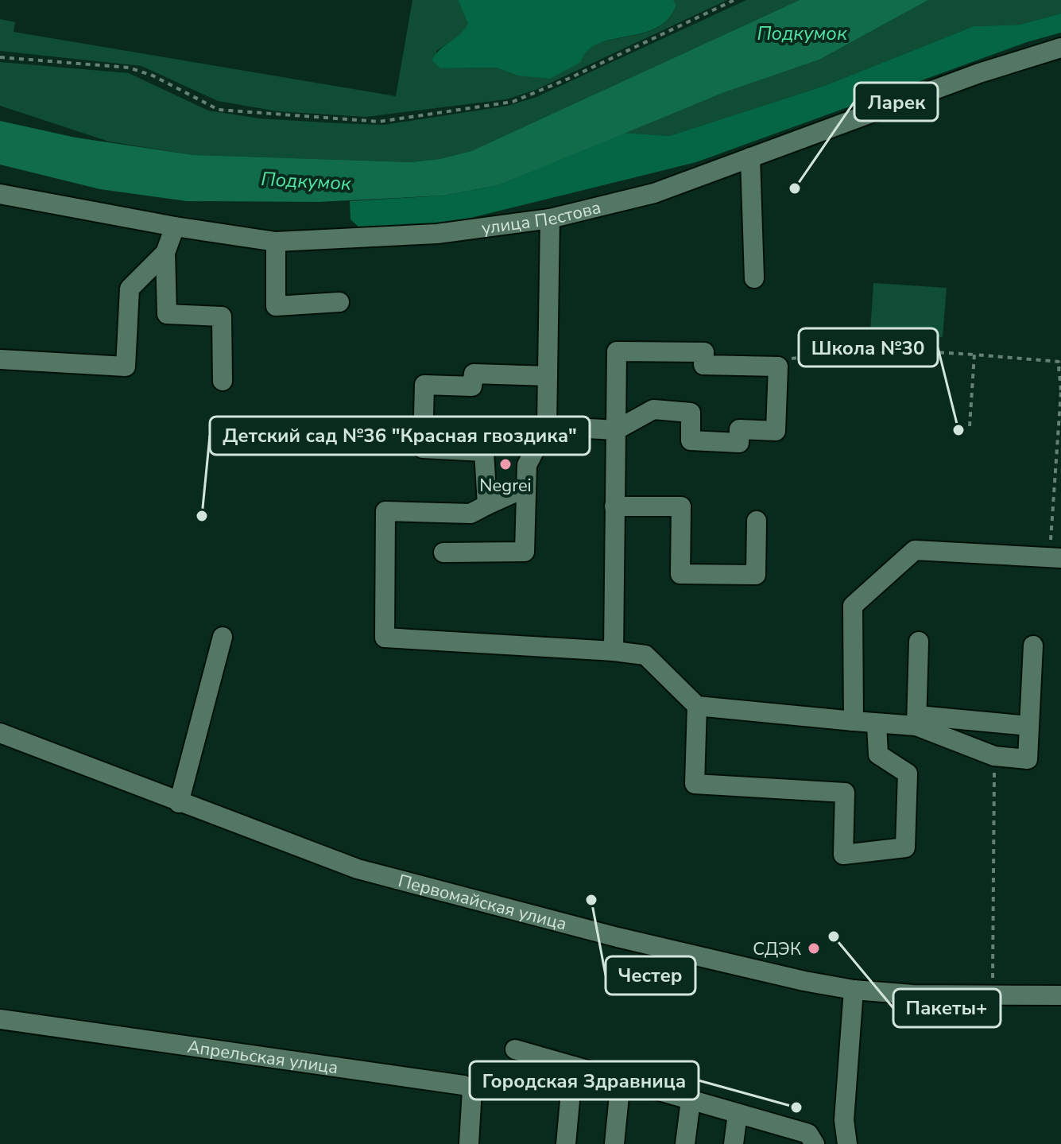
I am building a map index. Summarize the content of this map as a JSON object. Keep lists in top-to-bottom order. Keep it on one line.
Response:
{"streets":{"street":["улица Пестова","Первомайская улица","Апрельская улица"]},"water":["Подкумок"],"places":["Ларек","Школа №30","Negrei","Детский сад №36 \"Красная гвоздика\"","Честер","Пакеты+","СДЭК","Городская Здравница"]}
